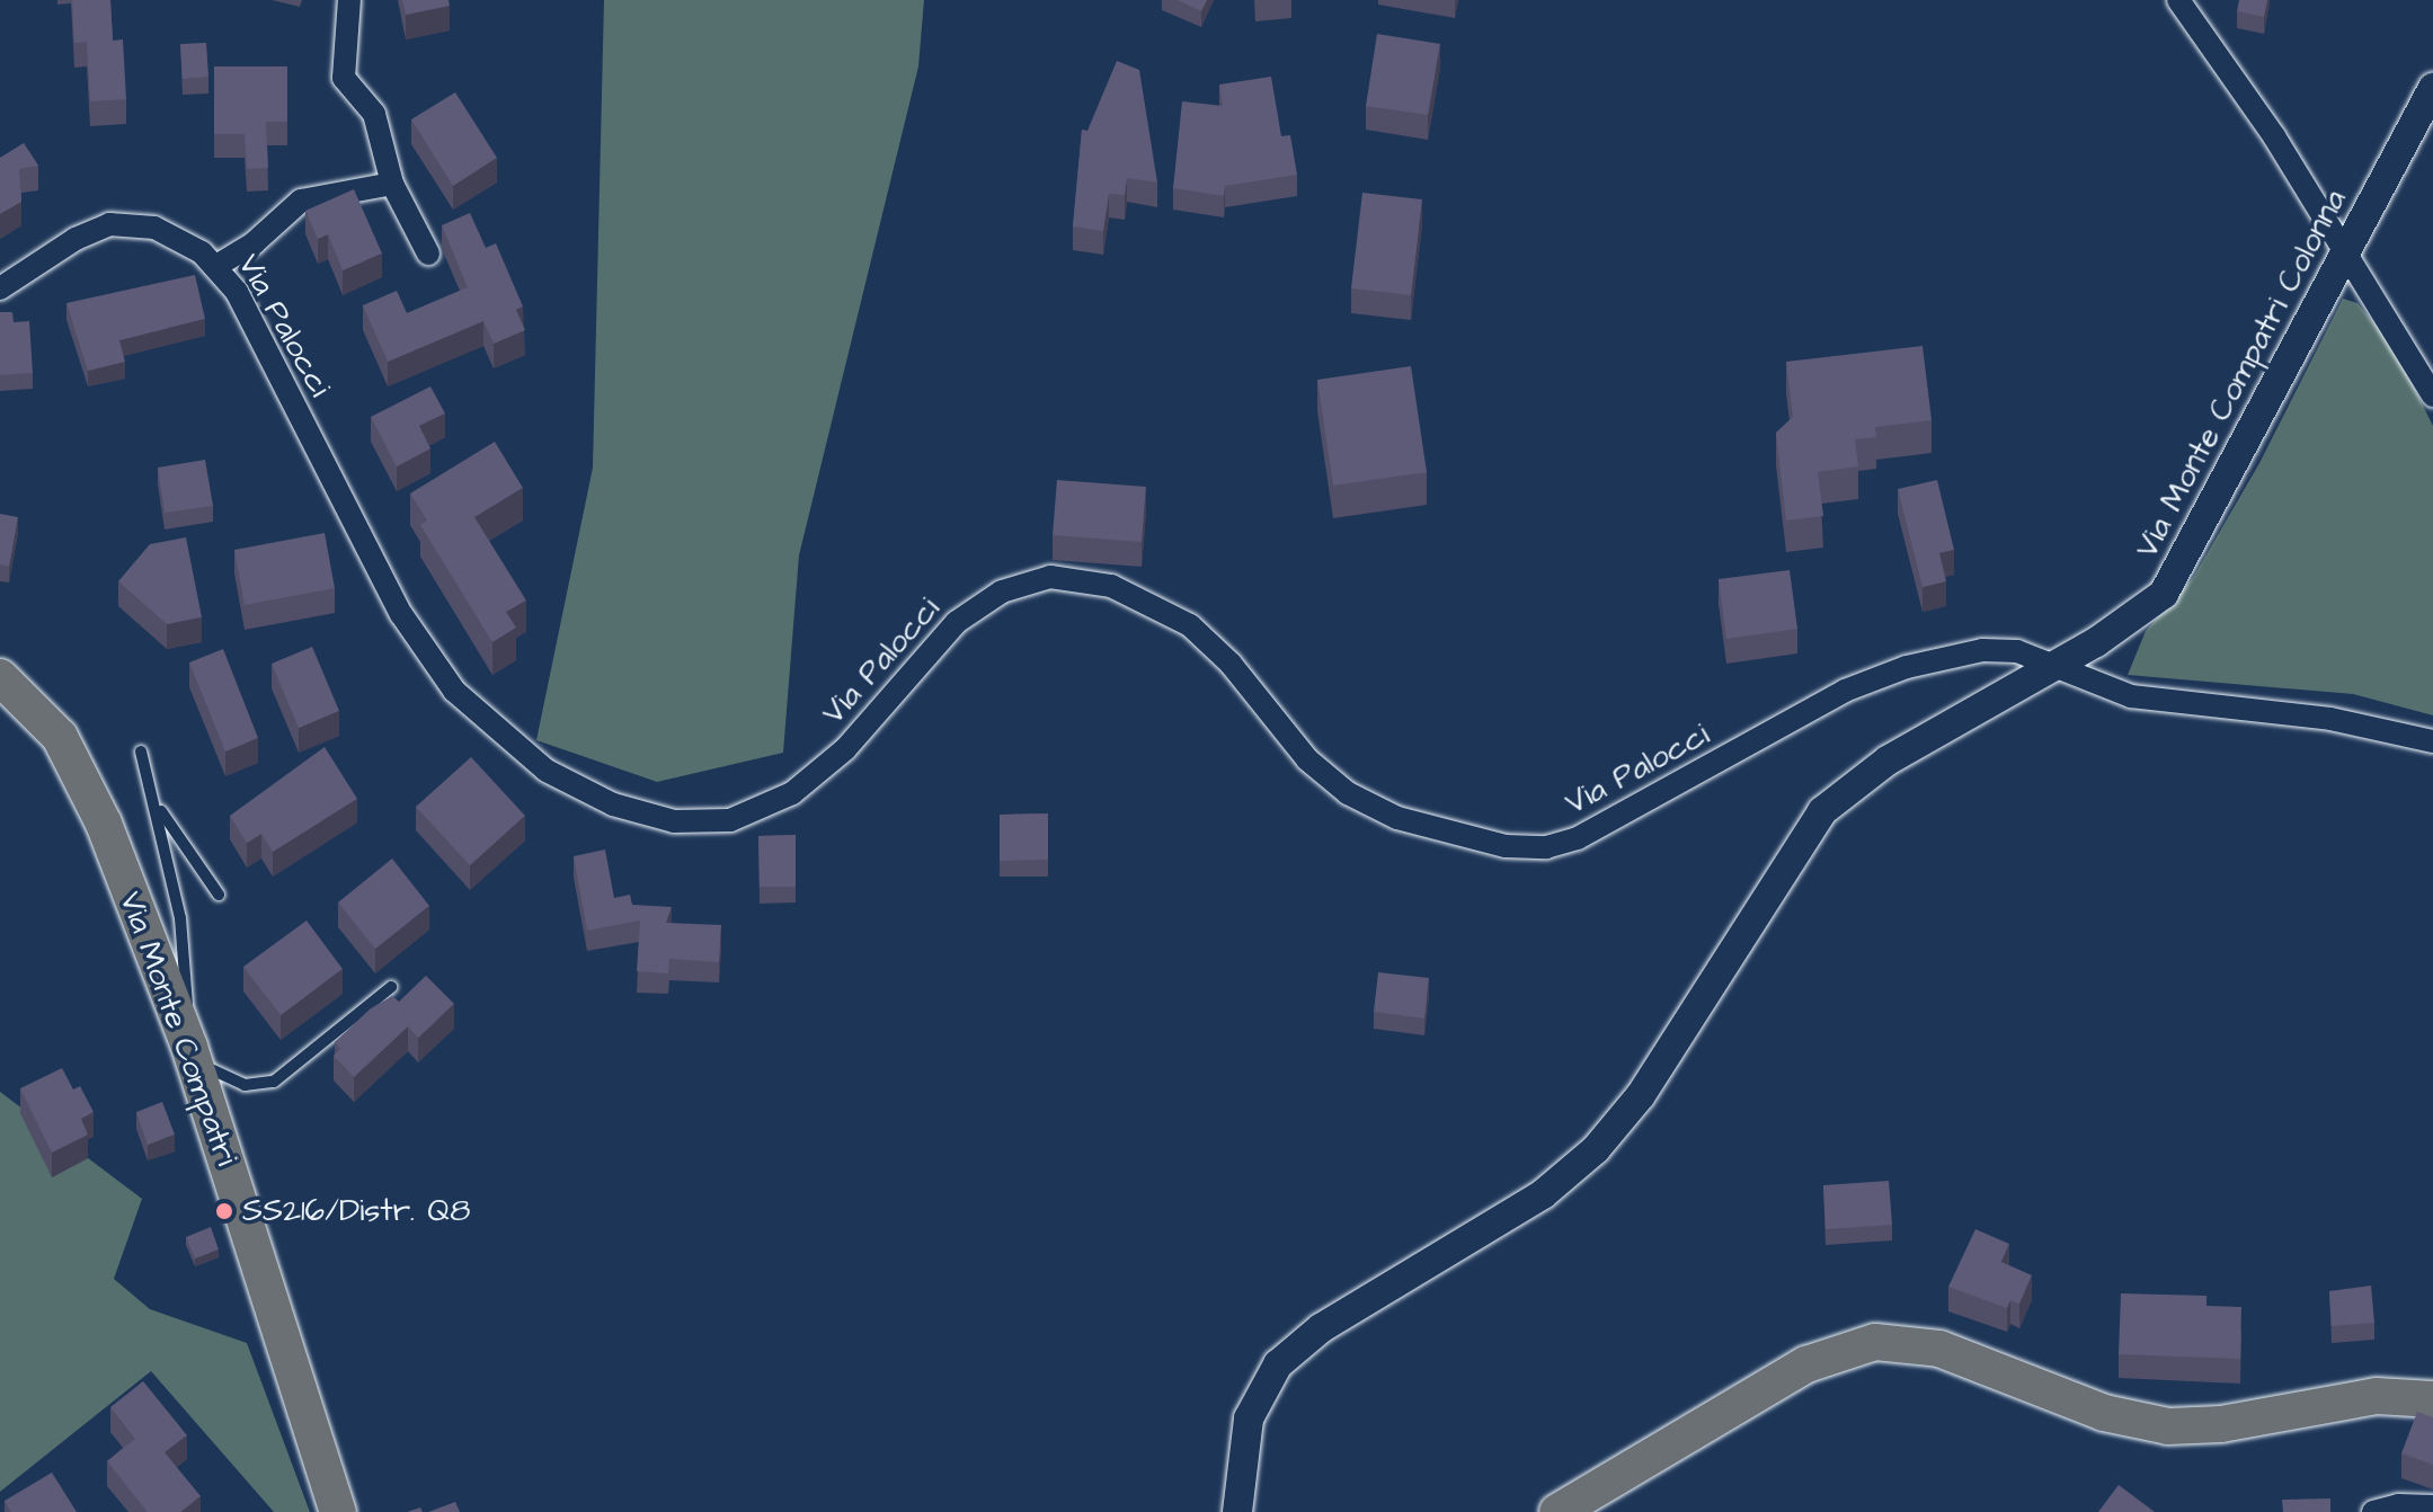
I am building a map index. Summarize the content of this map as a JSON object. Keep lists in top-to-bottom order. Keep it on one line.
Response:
{"streets":{"main road":["Via Monte Compatri"],"street":["Via Palocci","Via Monte Compatri Colonna"]},"crossings":[["Via Palocci","Via Monte Compatri Colonna"]],"places":["SS216/Distr. Q8"]}
